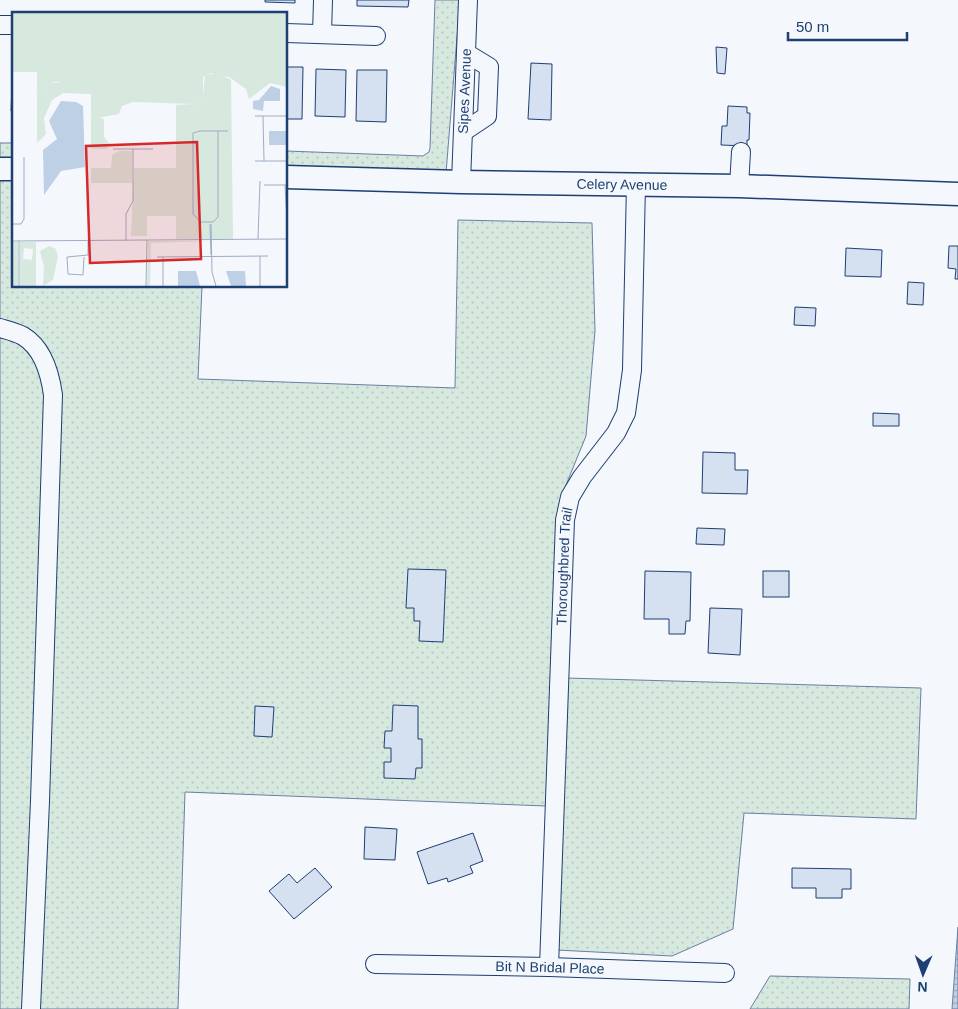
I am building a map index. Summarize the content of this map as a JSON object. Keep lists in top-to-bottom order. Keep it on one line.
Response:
{"streets":{"main road":["Celery Avenue"],"street":["Sipes Avenue","Thoroughbred Trail","Bit N Bridal Place"]},"crossings":[["Sipes Avenue","Celery Avenue"],["Celery Avenue","Thoroughbred Trail"],["Thoroughbred Trail","Bit N Bridal Place"]],"scale_bar":"50 m","north":"bottom"}
